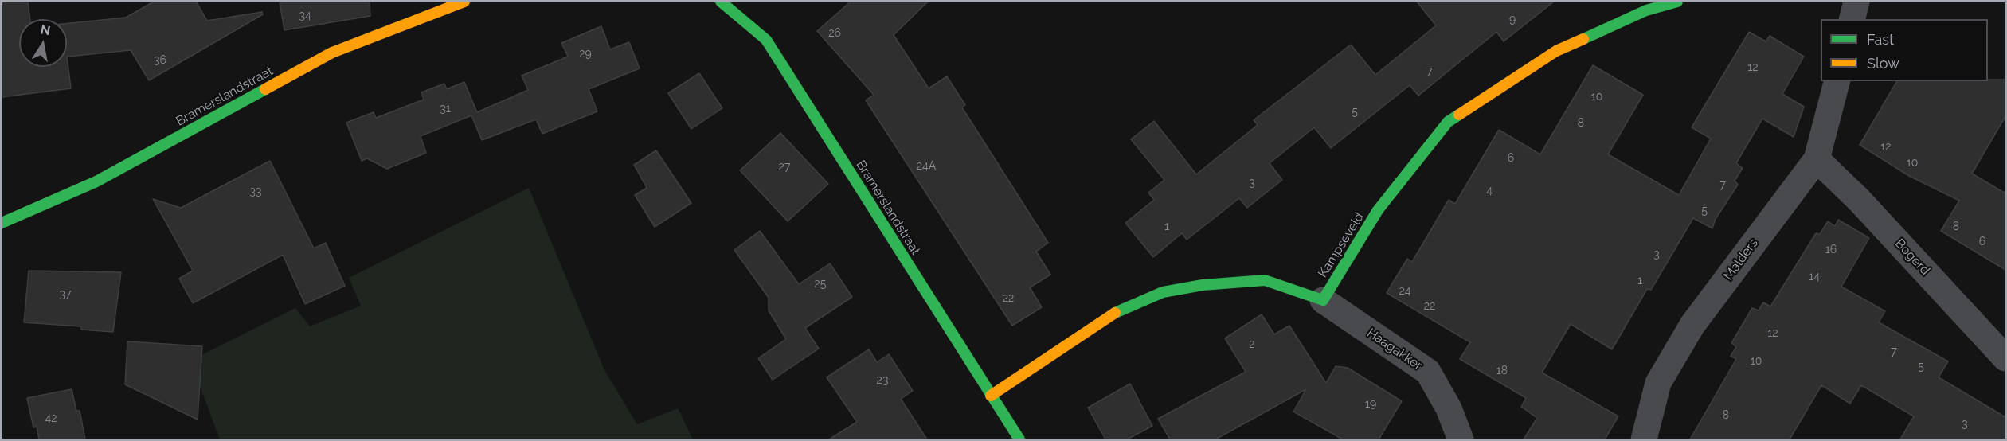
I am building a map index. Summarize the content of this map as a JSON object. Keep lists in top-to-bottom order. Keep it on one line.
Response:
{"streets":{"street":["Bramerslandstraat","Kampseveld","Bogerd","Malders","Haagakker"]},"crossings":[["Kampseveld","Haagakker"],["Bogerd","Malders"]],"house_numbers":["34","9","26","29","36","12","7","10","31","5","8","12","6","10","24A","27","3","7","4","33","5","1","8","6","16","3","14","1","25","24","37","22","22","12","2","7","10","5","18","23","19","8","42","3"],"legend":["Fast","Slow"],"north":"top"}
